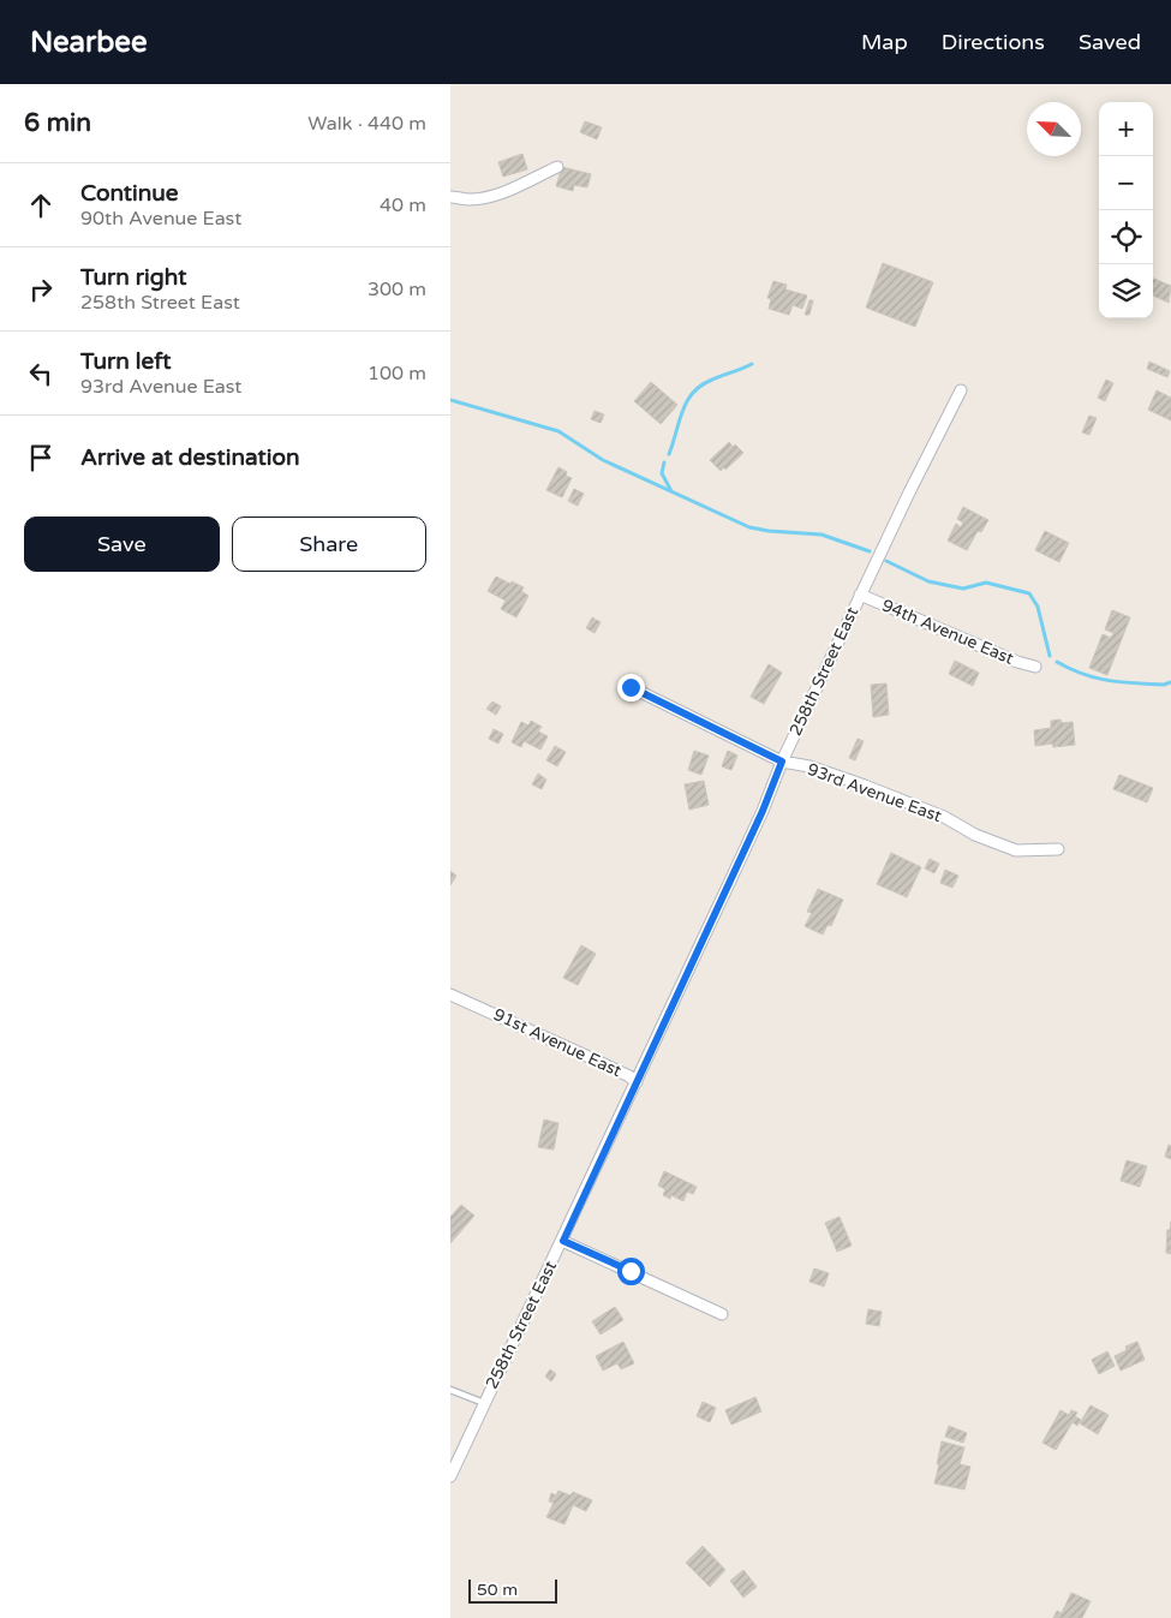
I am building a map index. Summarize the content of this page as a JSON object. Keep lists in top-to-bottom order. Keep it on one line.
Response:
{"streets":{"street":["94th Avenue East","258th Street East","93rd Avenue East","91st Avenue East"]},"crossings":[["94th Avenue East","258th Street East"],["258th Street East","93rd Avenue East"],["258th Street East","91st Avenue East"]],"scale_bar":"50 m","north":"top left","page":{"header":"Nearbee","nav":["Map","Directions","Saved"],"heading":["6 min","Walk · 440 m"],"map_buttons":["+","−"],"list":[["Continue","90th Avenue East","40 m"],["Turn right","258th Street East","300 m"],["Turn left","93rd Avenue East","100 m"],"Arrive at destination"],"buttons":["Save","Share"],"scale":"50 m"}}
